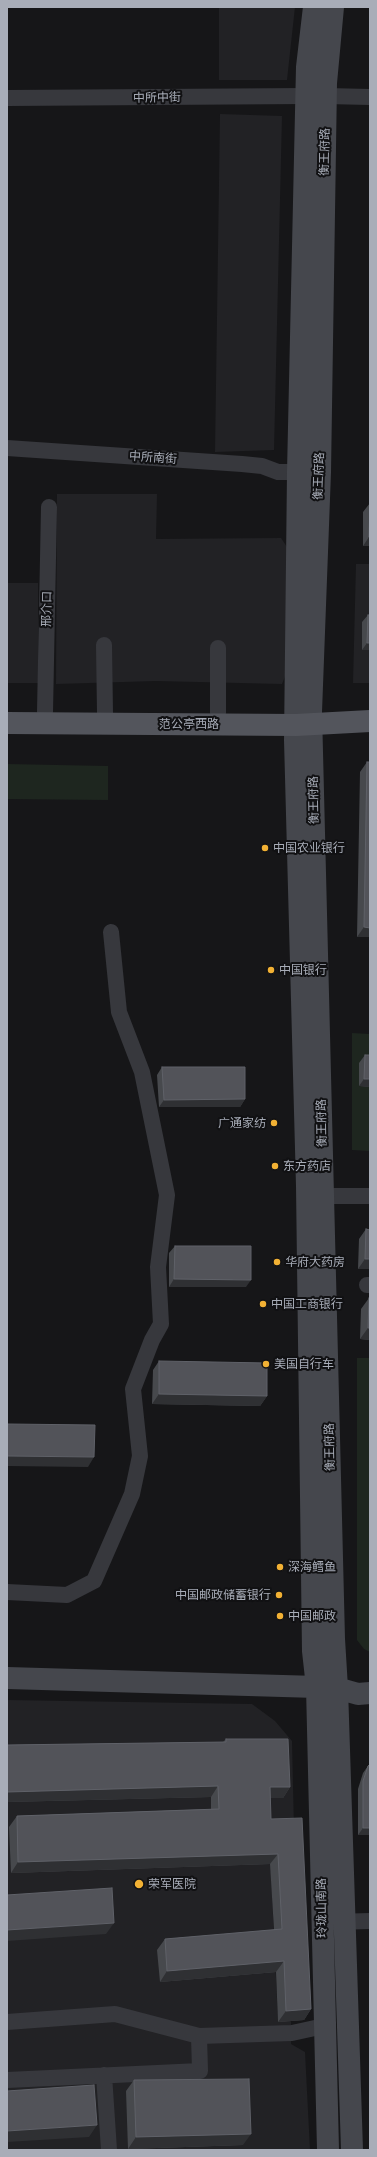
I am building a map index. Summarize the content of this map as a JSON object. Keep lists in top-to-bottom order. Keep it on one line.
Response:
{"streets":{"main road":["衡王府路","范公亭西路","玲珑山南路"],"street":["中所中街","中所南街","邢介口"]},"crossings":[["中所中街","衡王府路"],["衡王府路","中所南街"],["衡王府路","范公亭西路"],["衡王府路","玲珑山南路"],["邢介口","范公亭西路"]],"places":["中国农业银行","中国银行","广通家纺","东方药店","华府大药房","中国工商银行","美国自行车","深海鳕鱼","中国邮政储蓄银行","中国邮政","荣军医院"]}
